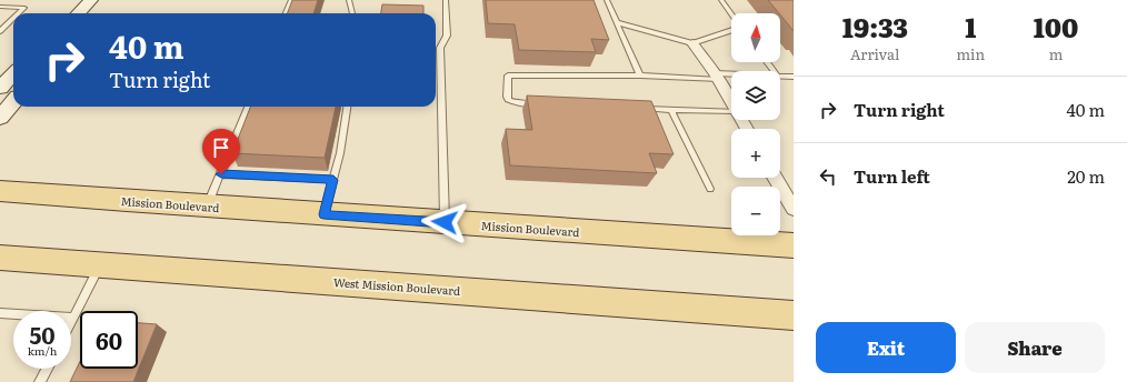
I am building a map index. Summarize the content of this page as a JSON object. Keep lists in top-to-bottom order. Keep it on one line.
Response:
{"streets":{"main road":["Mission Boulevard","West Mission Boulevard"]},"north":"top","page":{"eta":["19:33","Arrival","1","min","100","m"],"map_buttons":["+","−"],"turn":["40 m","Turn right"],"list":[{"name":"Turn right","value":"40 m"},{"name":"Turn left","value":"20 m"}],"speed":"50 km/h","limit":"60","buttons":["Exit","Share"]}}
